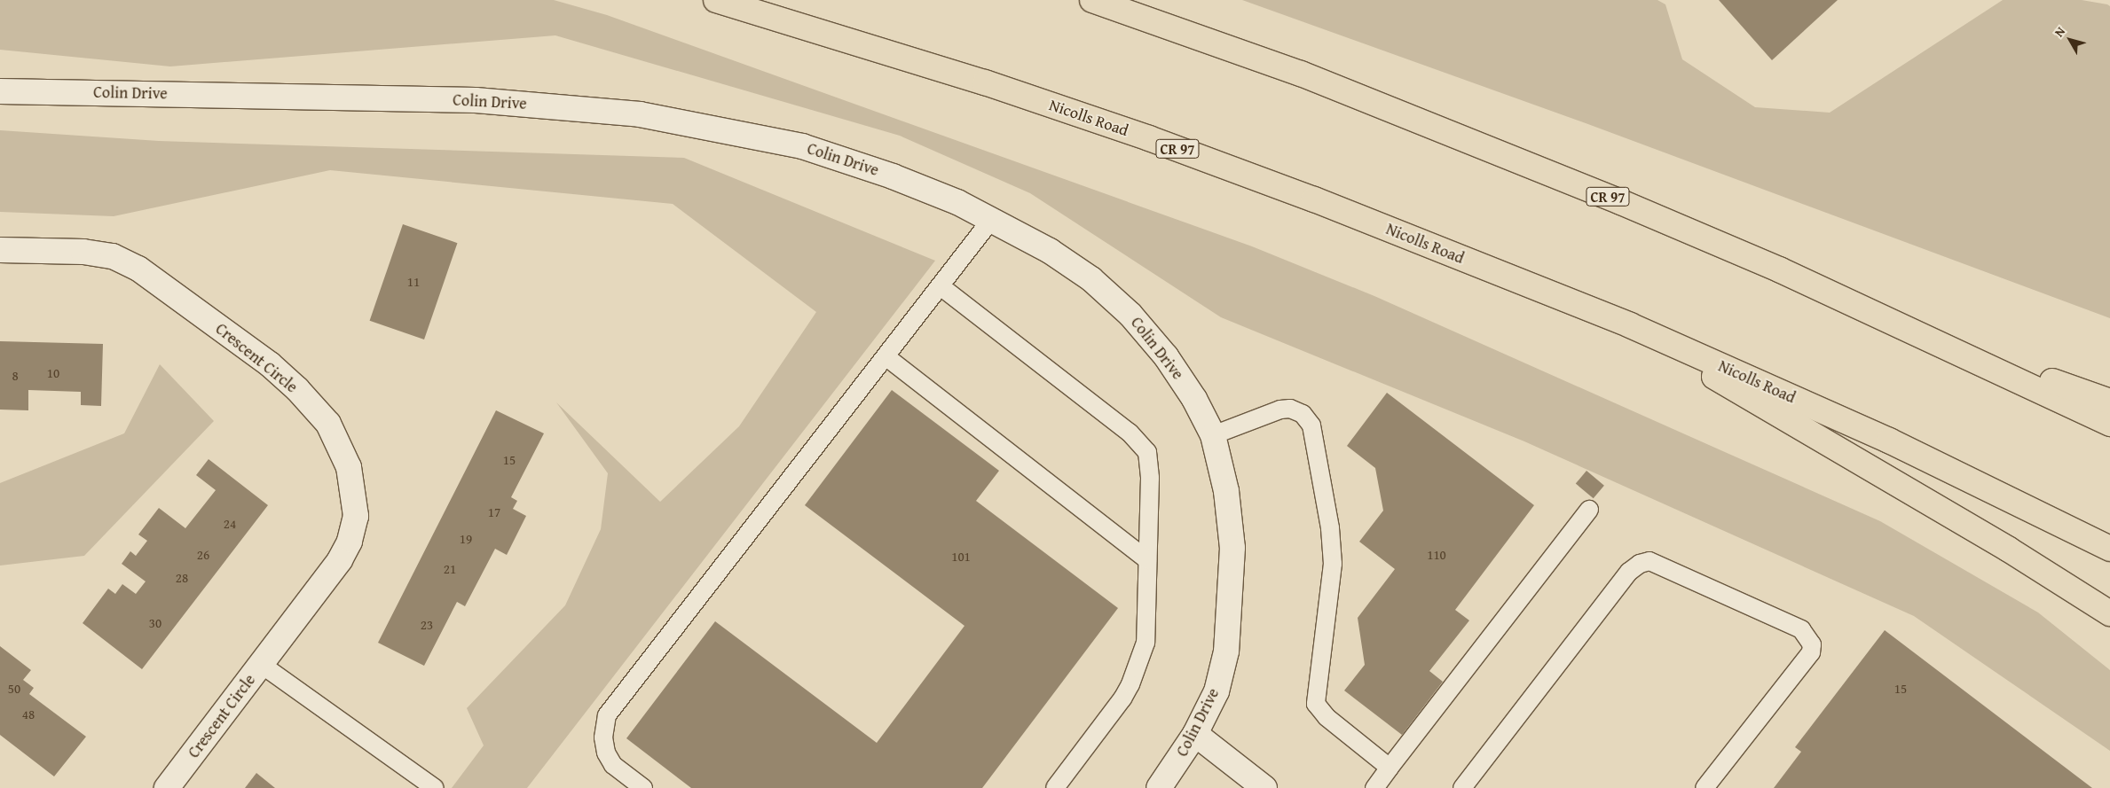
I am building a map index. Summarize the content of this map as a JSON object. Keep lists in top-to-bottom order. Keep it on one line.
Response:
{"streets":{"highway":["Nicolls Road","CR 97"],"street":["Colin Drive","Crescent Circle"]},"house_numbers":["11","10","8","15","17","24","19","26","110","101","21","28","30","23","50","15","48"],"north":"top left"}
